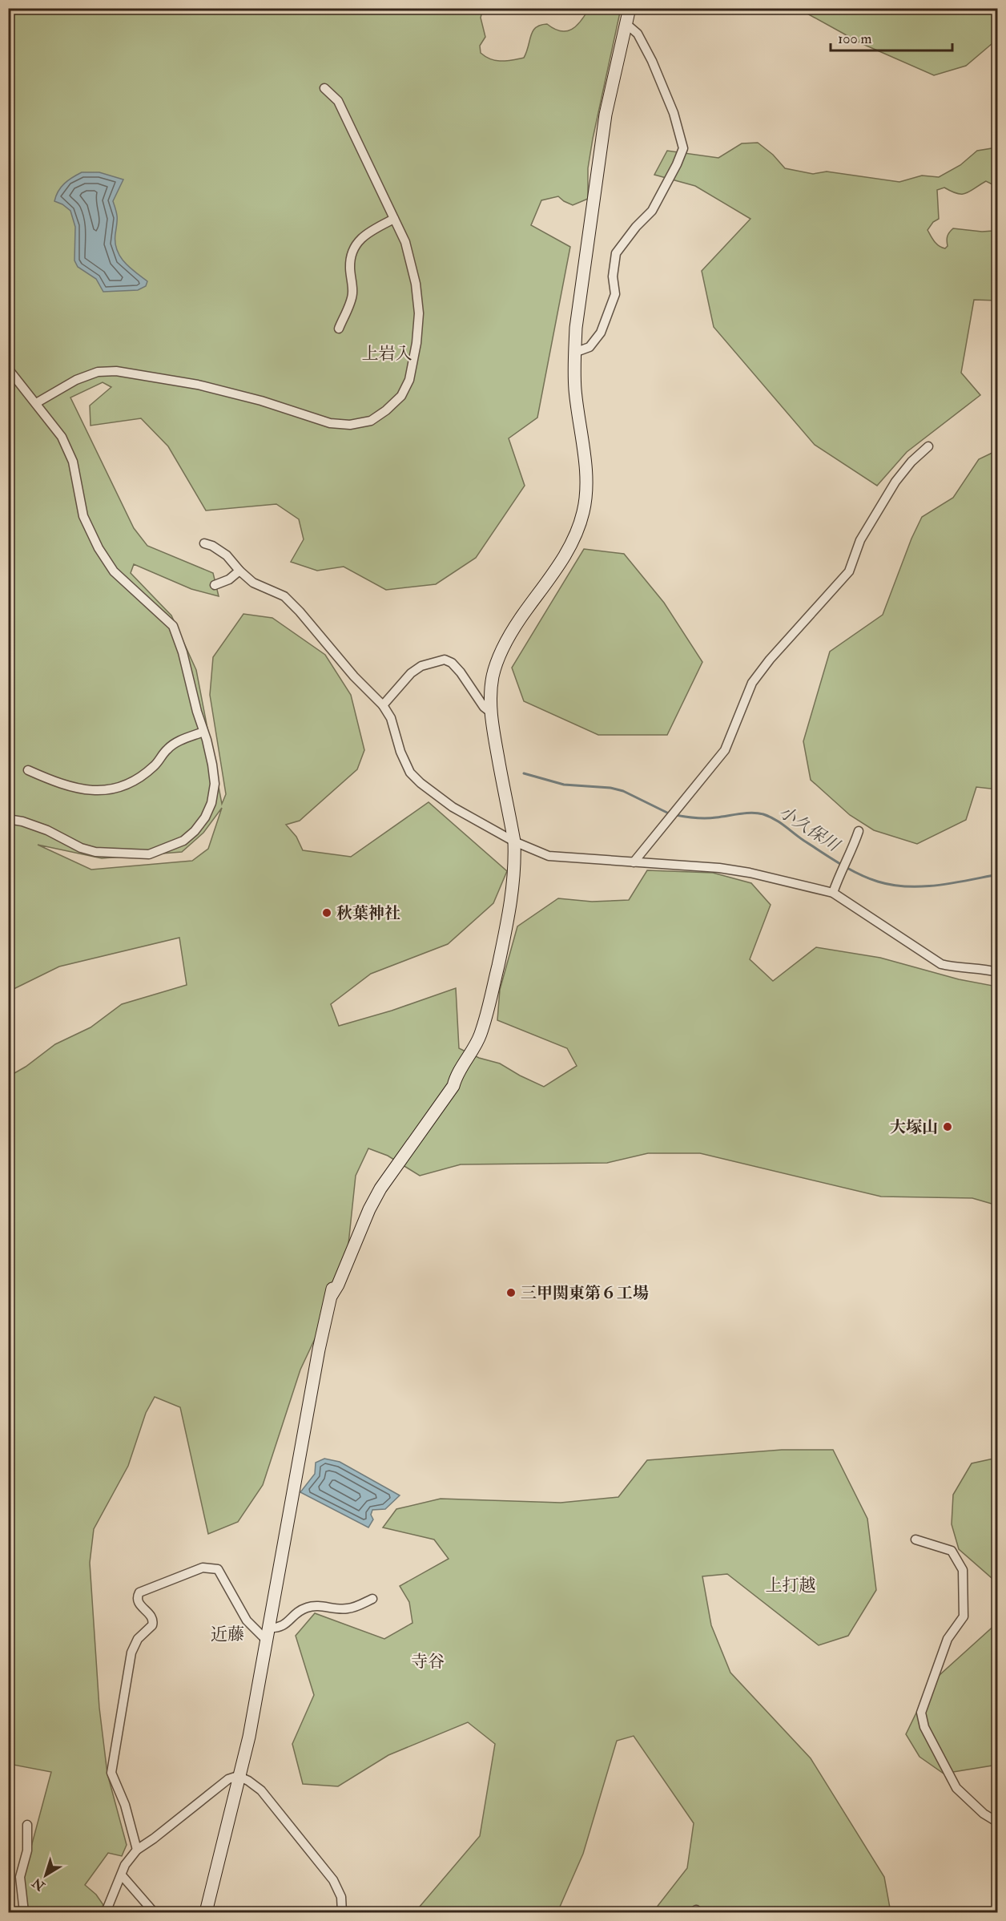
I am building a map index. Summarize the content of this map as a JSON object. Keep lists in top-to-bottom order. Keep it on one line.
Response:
{"districts":["上岩入","上打越","近藤","寺谷"],"water":["小久保川"],"places":["秋葉神社","大塚山","三甲関東第６工場"],"scale_bar":"100 m","north":"bottom left"}
